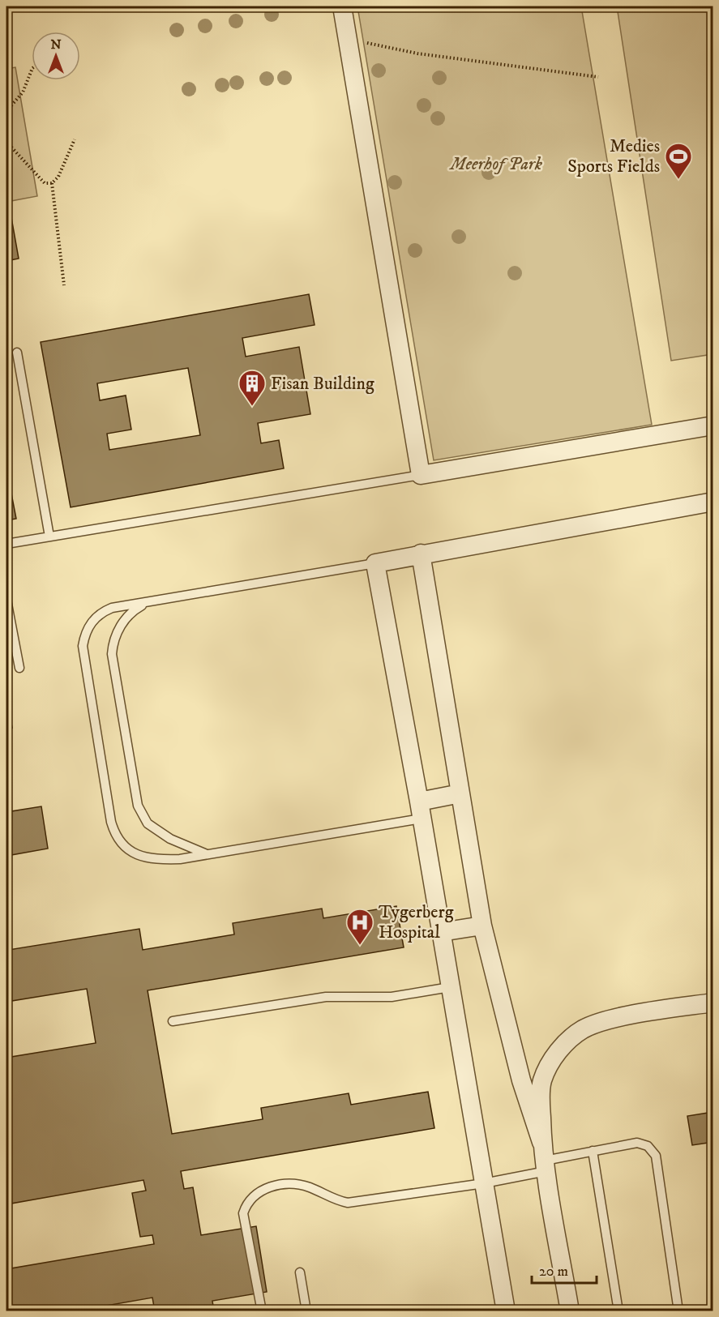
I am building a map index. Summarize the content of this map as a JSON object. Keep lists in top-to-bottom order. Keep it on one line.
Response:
{"parks":["Meerhof Park"],"places":{"sports":["Medies Sports Fields"],"building":["Fisan Building"],"hospital":["Tygerberg Hospital"]},"scale_bar":"20 m","north":"top"}
